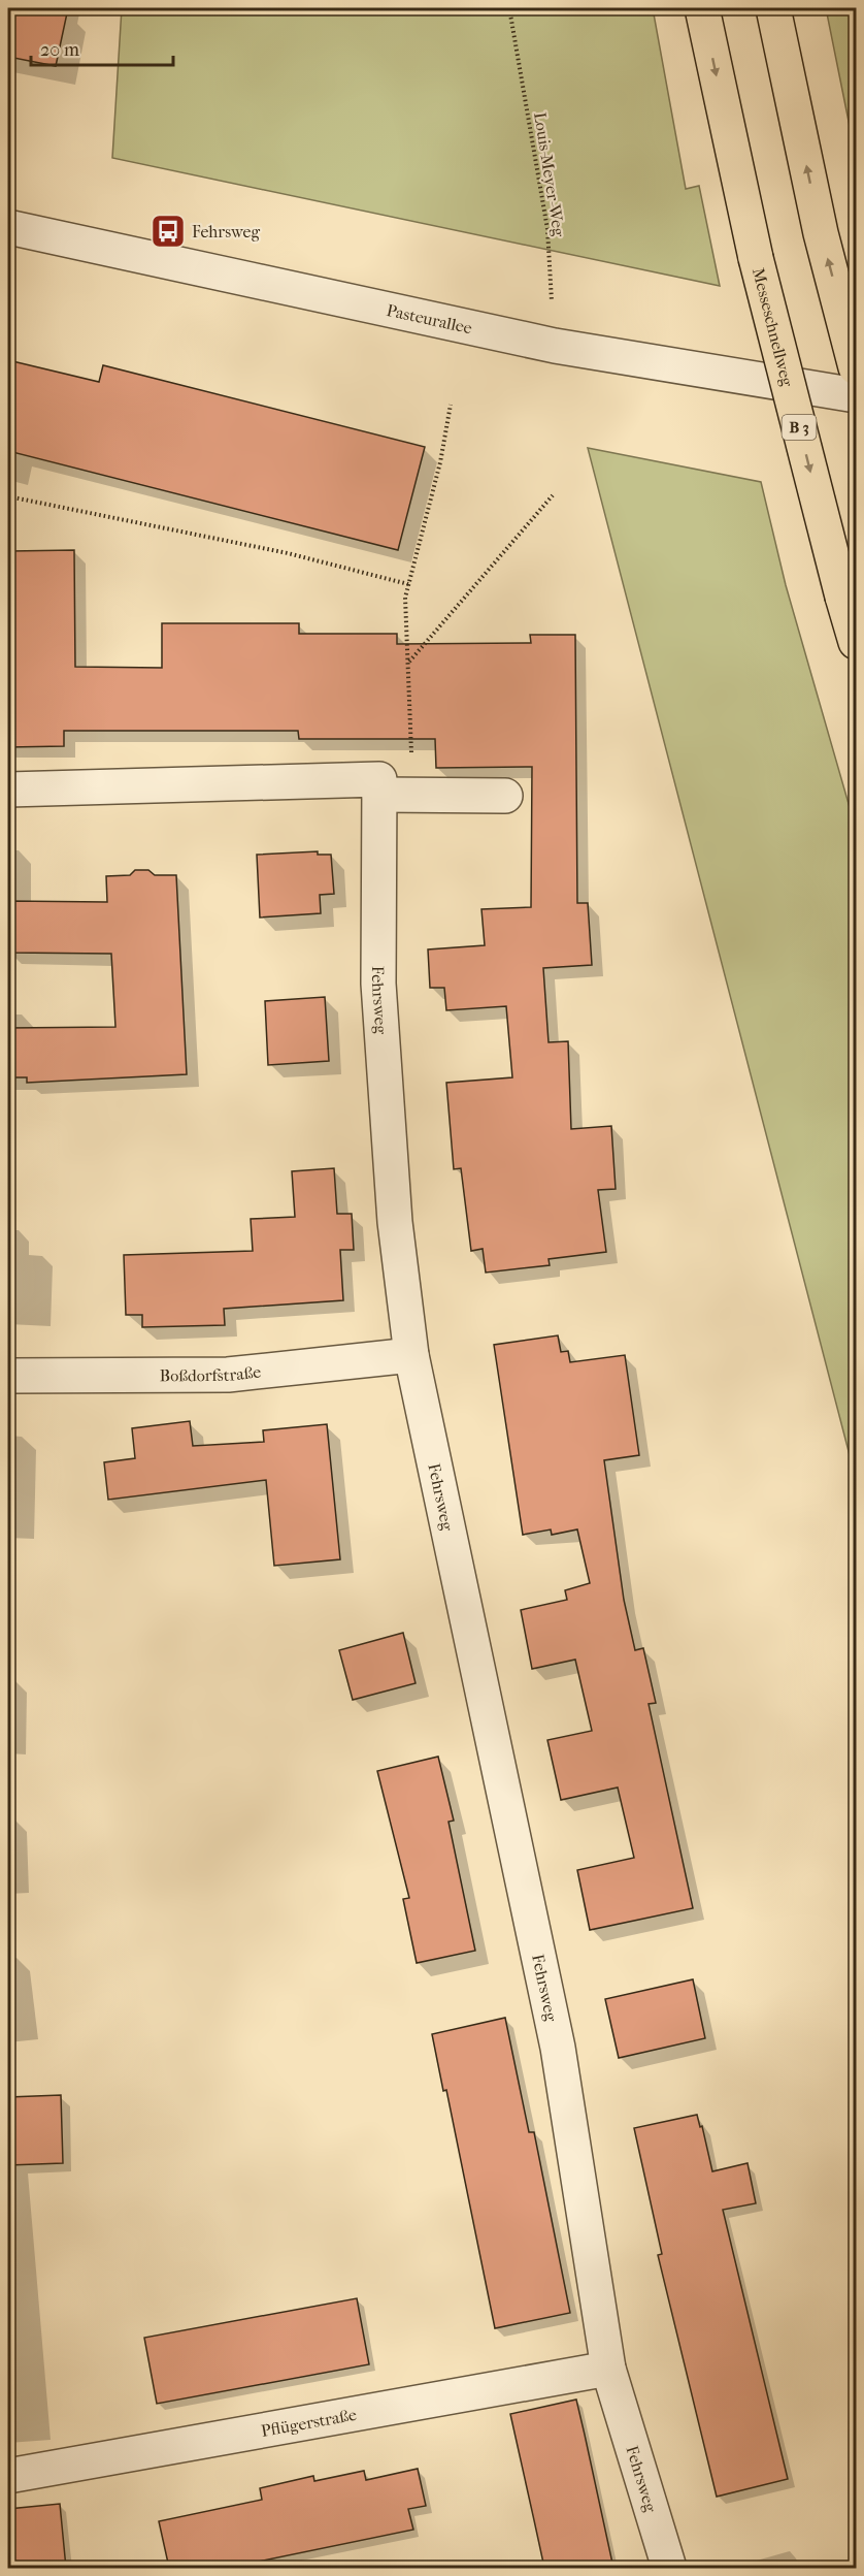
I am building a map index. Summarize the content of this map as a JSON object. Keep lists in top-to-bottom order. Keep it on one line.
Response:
{"streets":{"highway":["Messeschnellweg","B 3"],"street":["Pasteurallee","Fehrsweg","Boßdorfstraße","Pflügerstraße"],"path":["Louis-Meyer-Weg"]},"crossings":[["Louis-Meyer-Weg","Pasteurallee"],["Fehrsweg","Boßdorfstraße"],["Fehrsweg","Pflügerstraße"]],"places":{"bus stop":["Fehrsweg"]},"scale_bar":"20 m"}
